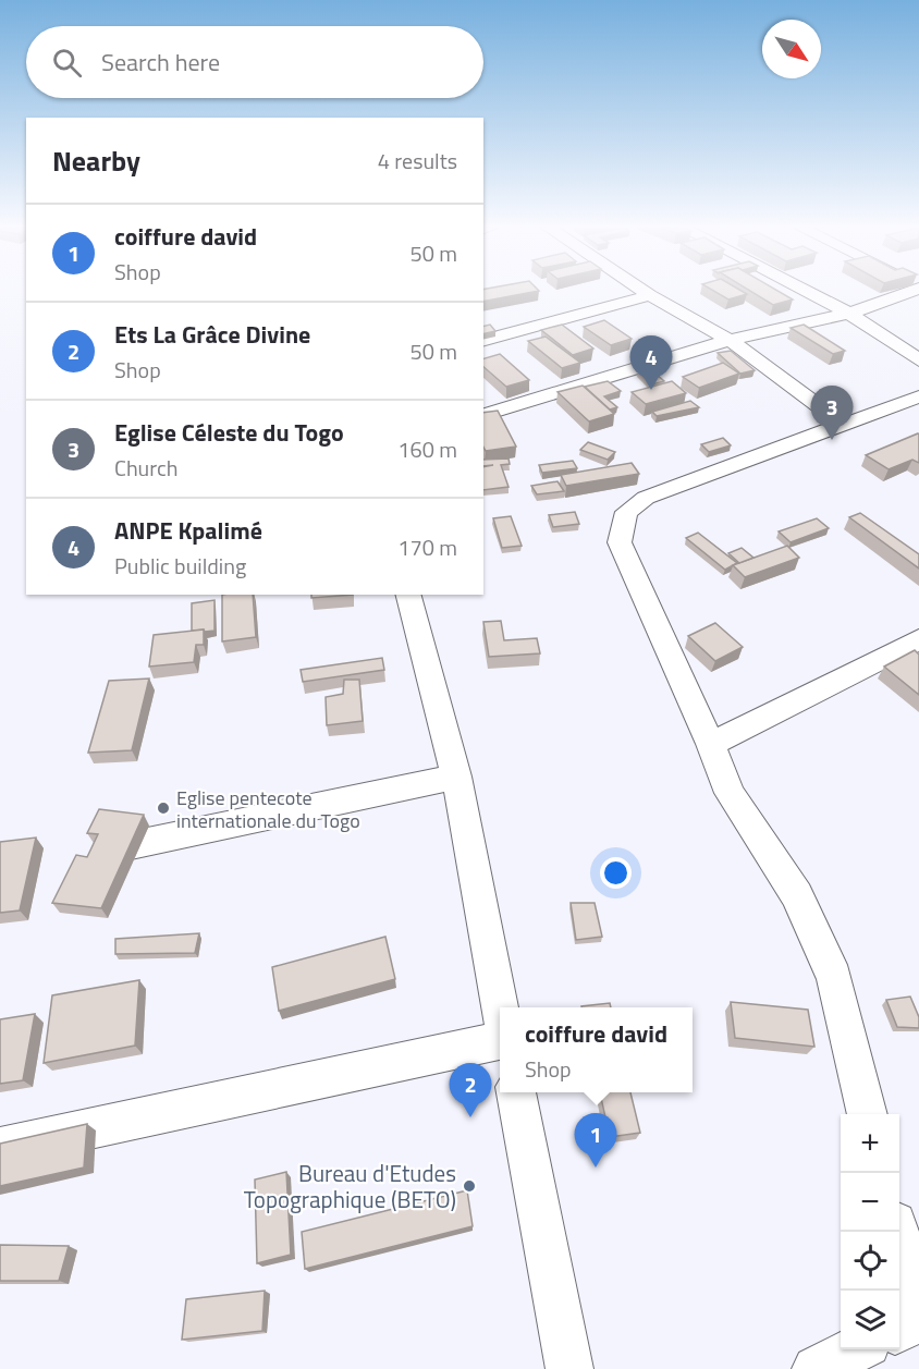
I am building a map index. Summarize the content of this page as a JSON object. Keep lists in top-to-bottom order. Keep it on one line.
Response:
{"places":["Eglise pentecote internationale du Togo","Bureau d'Etudes Topographique (BETO)"],"north":"bottom right","page":{"search":"Search here","heading":["Nearby","4 results"],"list":[{"mark":"1","name":"coiffure david","note":"Shop","value":"50 m"},{"mark":"2","name":"Ets La Grâce Divine","note":"Shop","value":"50 m"},{"mark":"3","name":"Eglise Céleste du Togo","note":"Church","value":"160 m"},{"mark":"4","name":"ANPE Kpalimé","note":"Public building","value":"170 m"}],"pins":["4","3","2","1"],"popup":["coiffure david","Shop"],"map_buttons":["+","−"]}}
